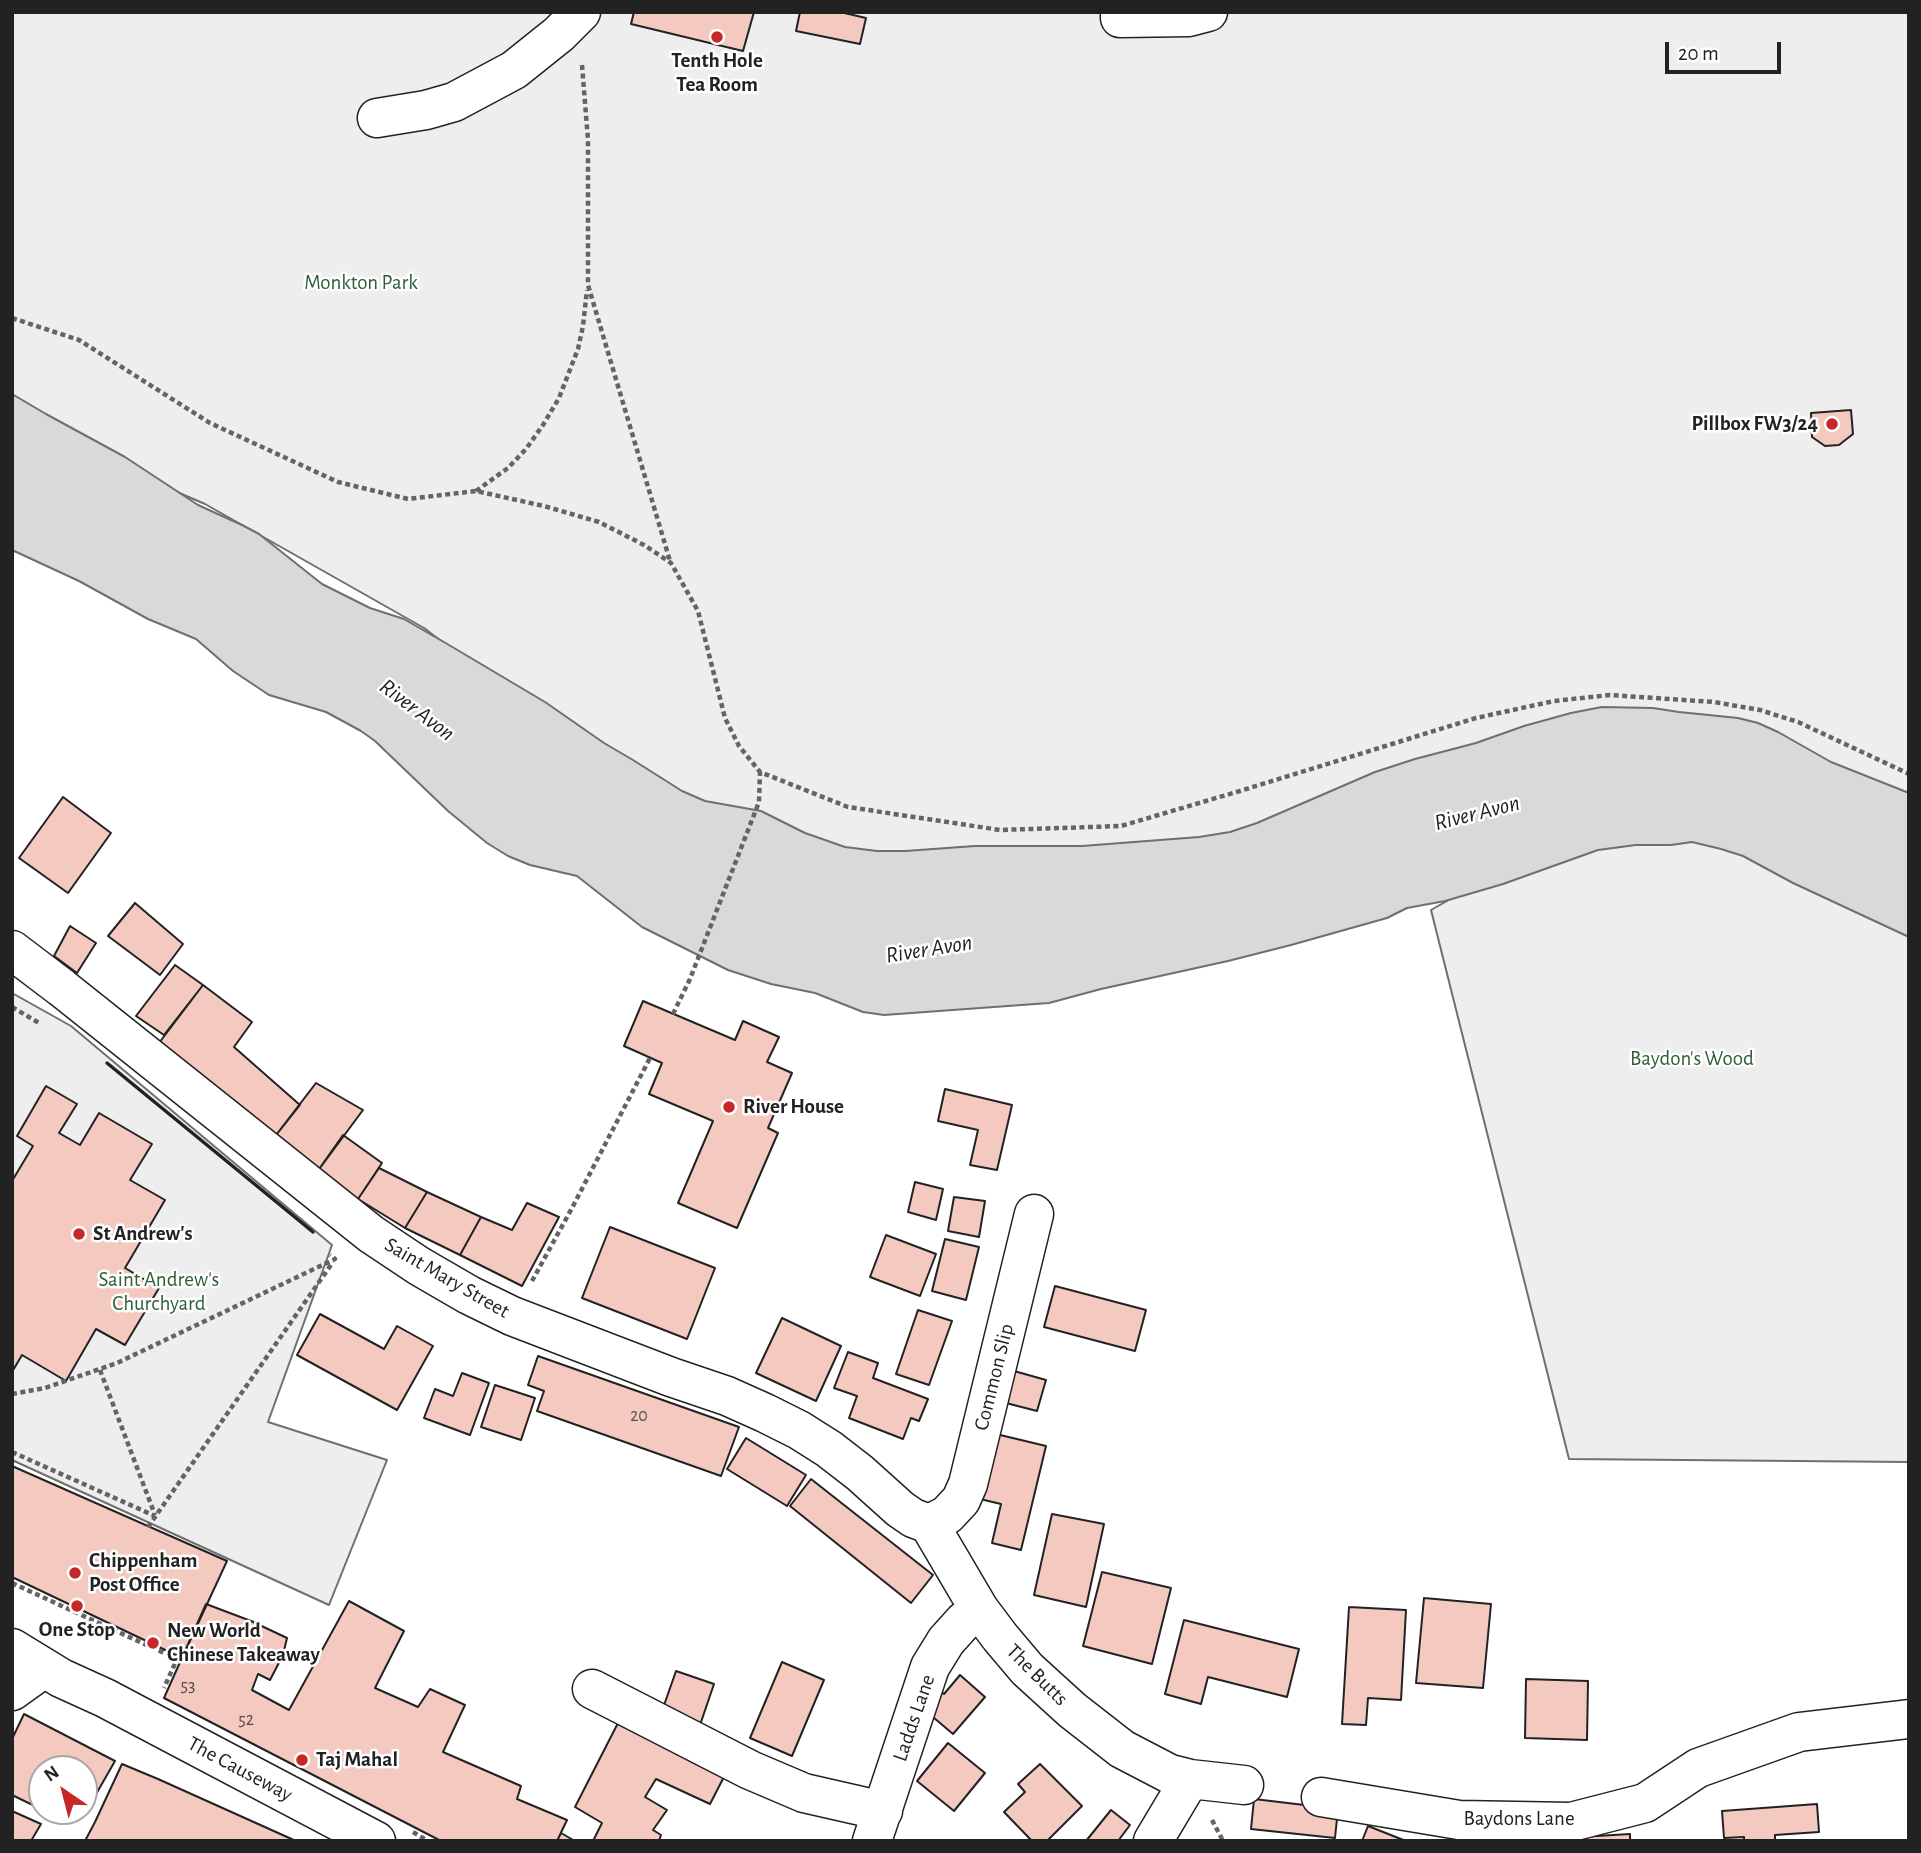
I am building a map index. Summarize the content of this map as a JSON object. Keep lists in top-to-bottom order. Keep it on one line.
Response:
{"streets":{"street":["Saint Mary Street","Common Slip","The Butts","Ladds Lane","The Causeway","Baydons Lane"]},"crossings":[["Saint Mary Street","Common Slip"],["Saint Mary Street","The Butts"],["Common Slip","The Butts"],["The Butts","Ladds Lane"]],"water":["River Avon"],"parks":["Monkton Park","Baydon's Wood","Saint Andrew's Churchyard"],"places":["Tenth Hole Tea Room","Pillbox FW3/24","River House","St Andrew's","Chippenham Post Office","One Stop","New World Chinese Takeaway","Taj Mahal"],"house_numbers":["20","53","52"],"scale_bar":"20 m","north":"top left"}
